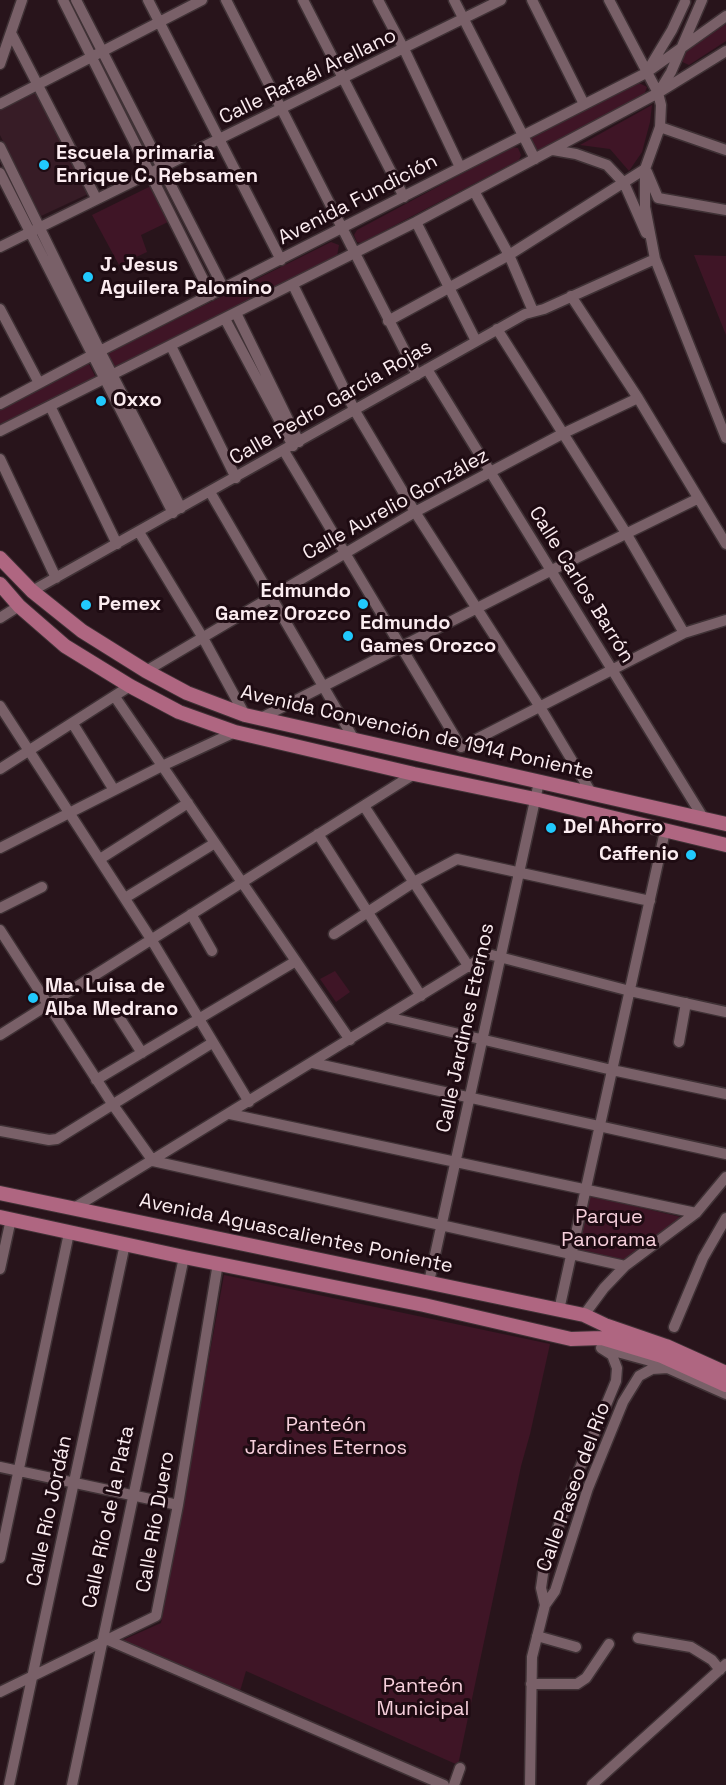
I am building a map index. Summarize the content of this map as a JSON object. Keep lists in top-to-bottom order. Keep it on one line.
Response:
{"streets":{"main road":["Avenida Convención de 1914 Poniente","Avenida Aguascalientes Poniente"],"street":["Calle Rafaél Arellano","Avenida Fundición","Calle Pedro García Rojas","Calle Aurelio González","Calle Carlos Barrón","Calle Jardines Eternos","Calle Paseo del Río","Calle Río Jordán","Calle Río de la Plata","Calle Río Duero"]},"crossings":[["Calle Rafaél Arellano","Calle Carlos Barrón"],["Avenida Fundición","Calle Carlos Barrón"],["Calle Pedro García Rojas","Calle Carlos Barrón"],["Calle Pedro García Rojas","Avenida Convención de 1914 Poniente"],["Calle Aurelio González","Calle Carlos Barrón"],["Calle Aurelio González","Avenida Convención de 1914 Poniente"],["Calle Carlos Barrón","Avenida Convención de 1914 Poniente"],["Avenida Convención de 1914 Poniente","Calle Jardines Eternos"],["Calle Jardines Eternos","Avenida Aguascalientes Poniente"],["Calle Río Jordán","Calle Río Duero"],["Calle Río de la Plata","Calle Río Duero"]],"parks":["Parque Panorama","Panteón Jardines Eternos","Panteón Municipal"],"places":["Escuela primaria Enrique C. Rebsamen","J. Jesus Aguilera Palomino","Oxxo","Edmundo Gamez Orozco","Pemex","Edmundo Games Orozco","Del Ahorro","Caffenio","Ma. Luisa de Alba Medrano"]}
